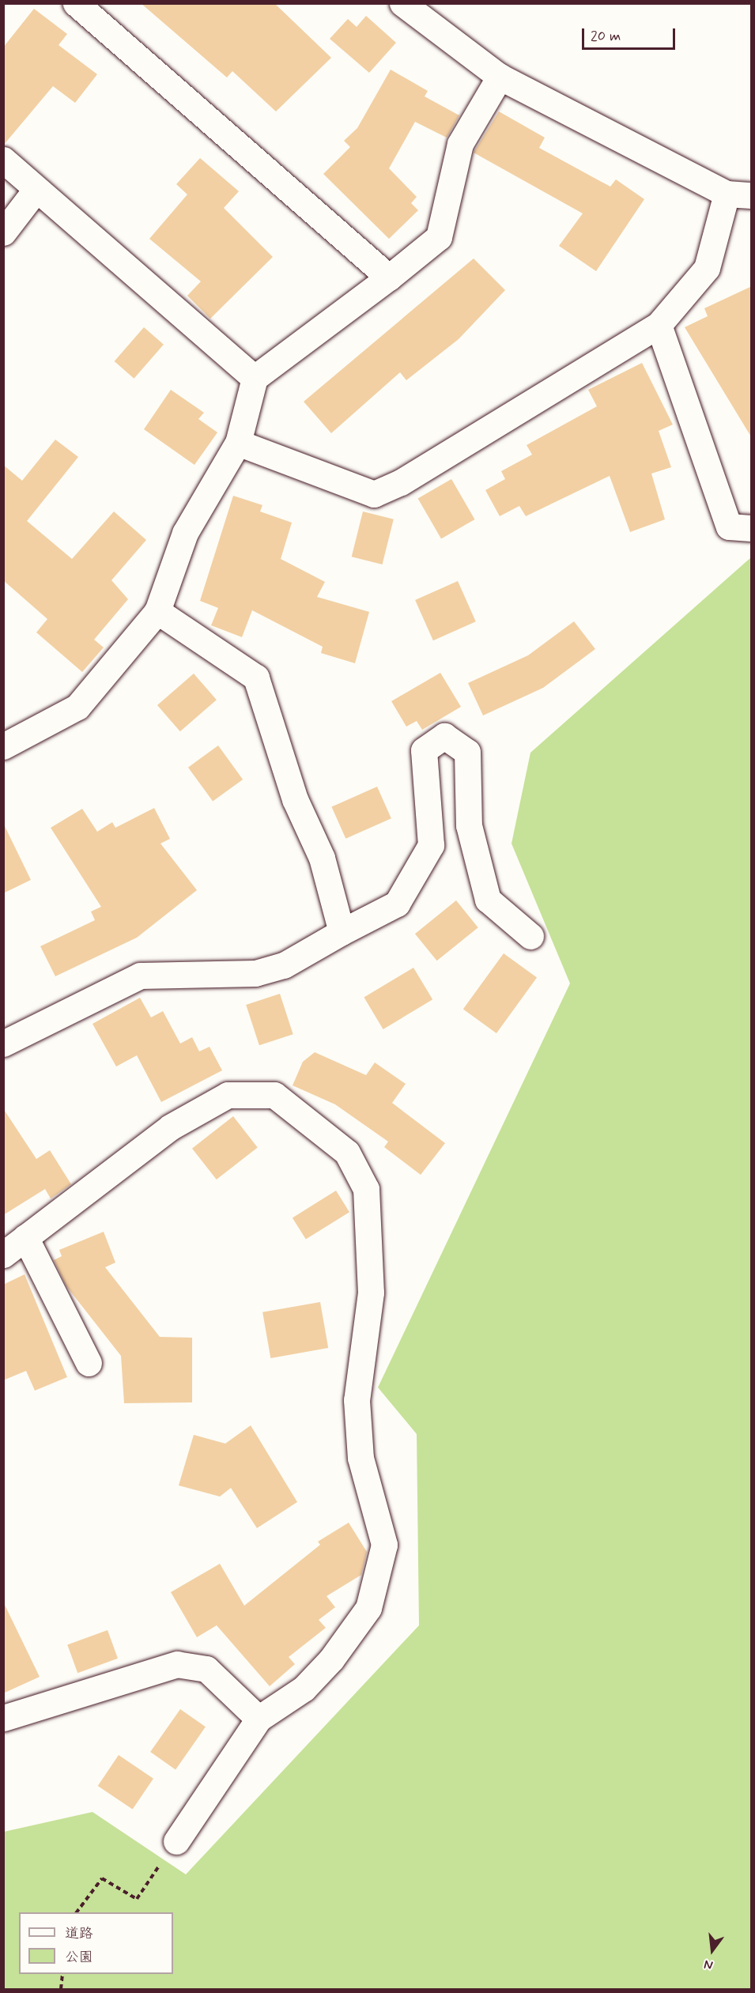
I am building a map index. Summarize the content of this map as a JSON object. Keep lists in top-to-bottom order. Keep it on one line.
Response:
{"legend":["道路","公園"],"scale_bar":"20 m","north":"bottom"}
